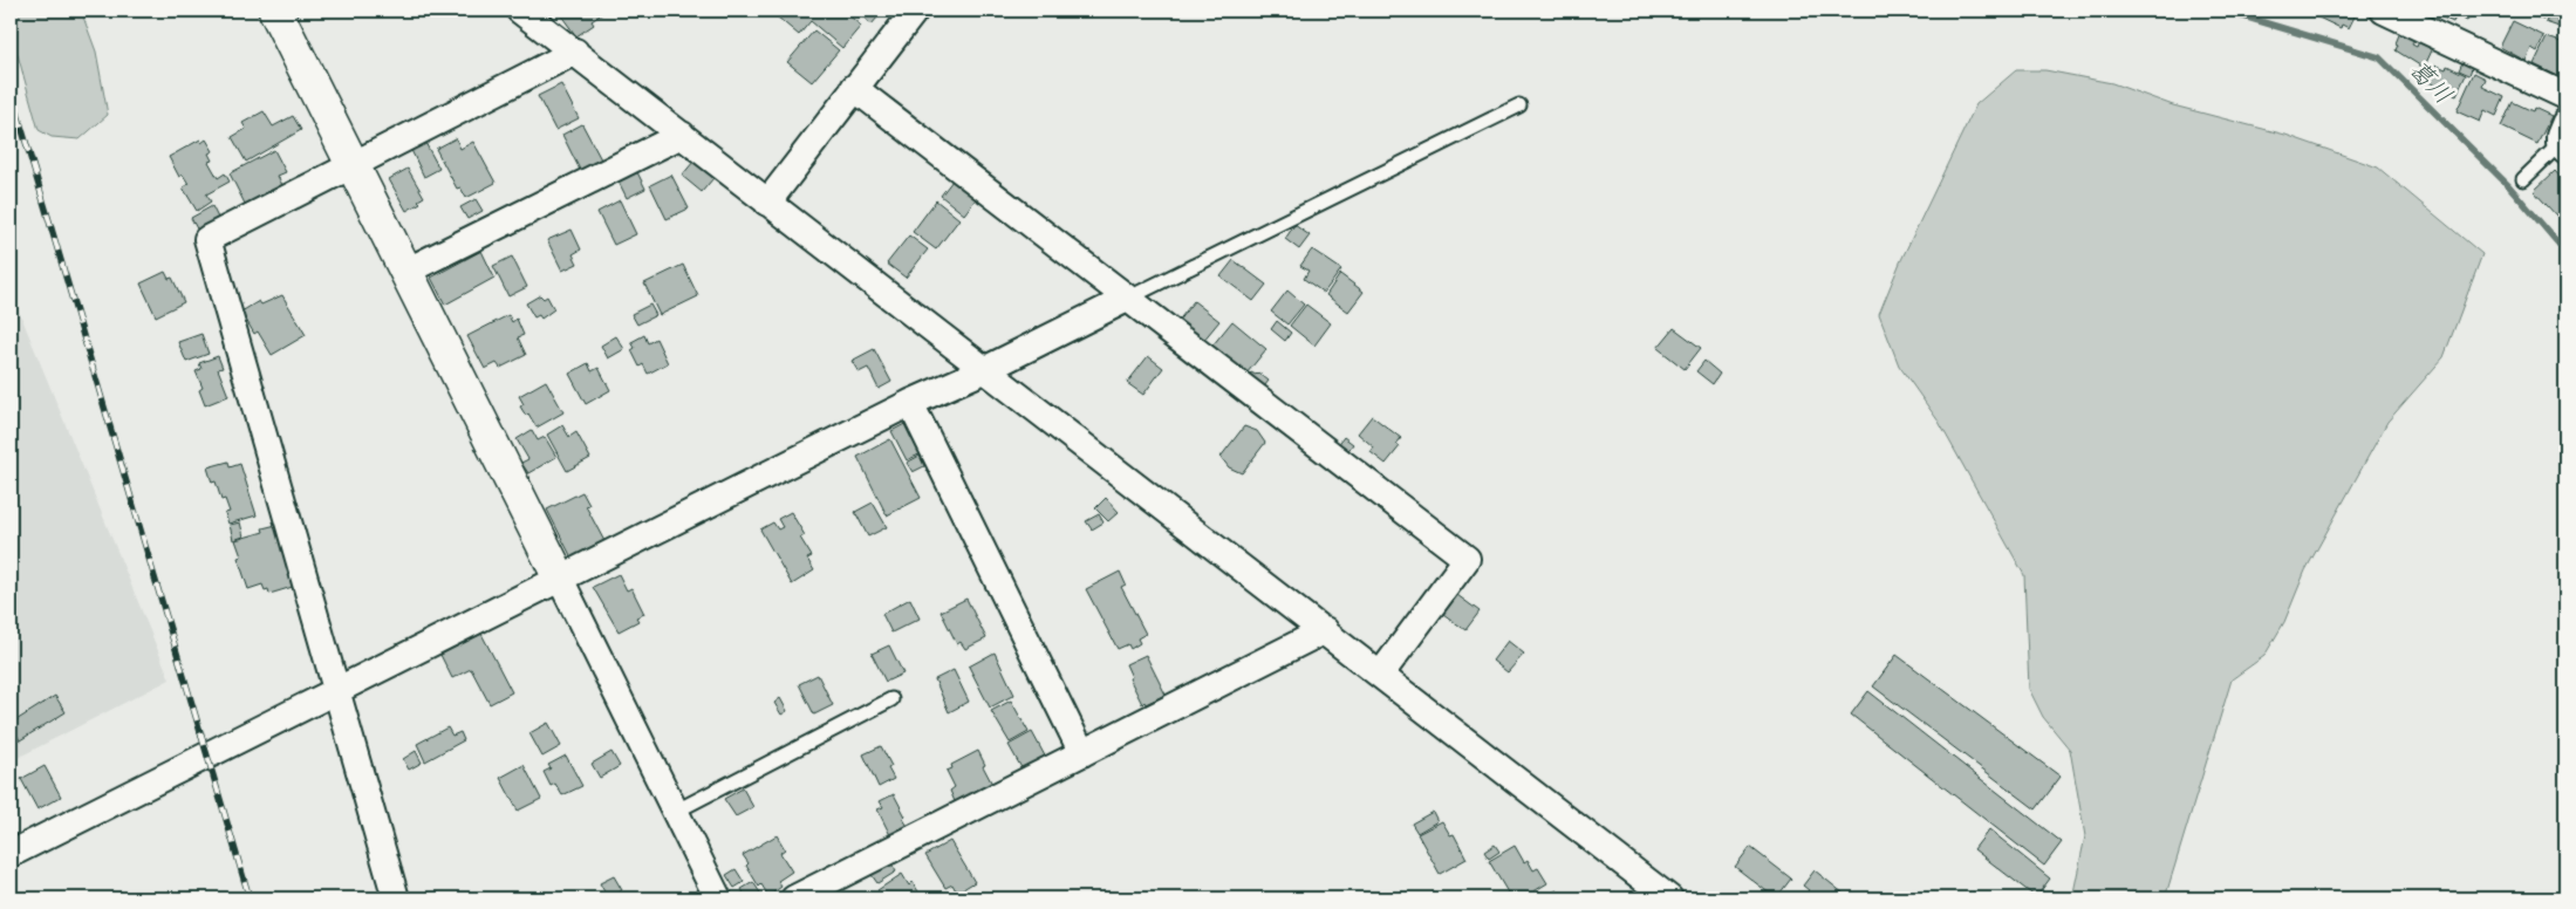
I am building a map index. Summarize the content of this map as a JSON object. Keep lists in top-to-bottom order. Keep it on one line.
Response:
{"water":["葛川"]}
